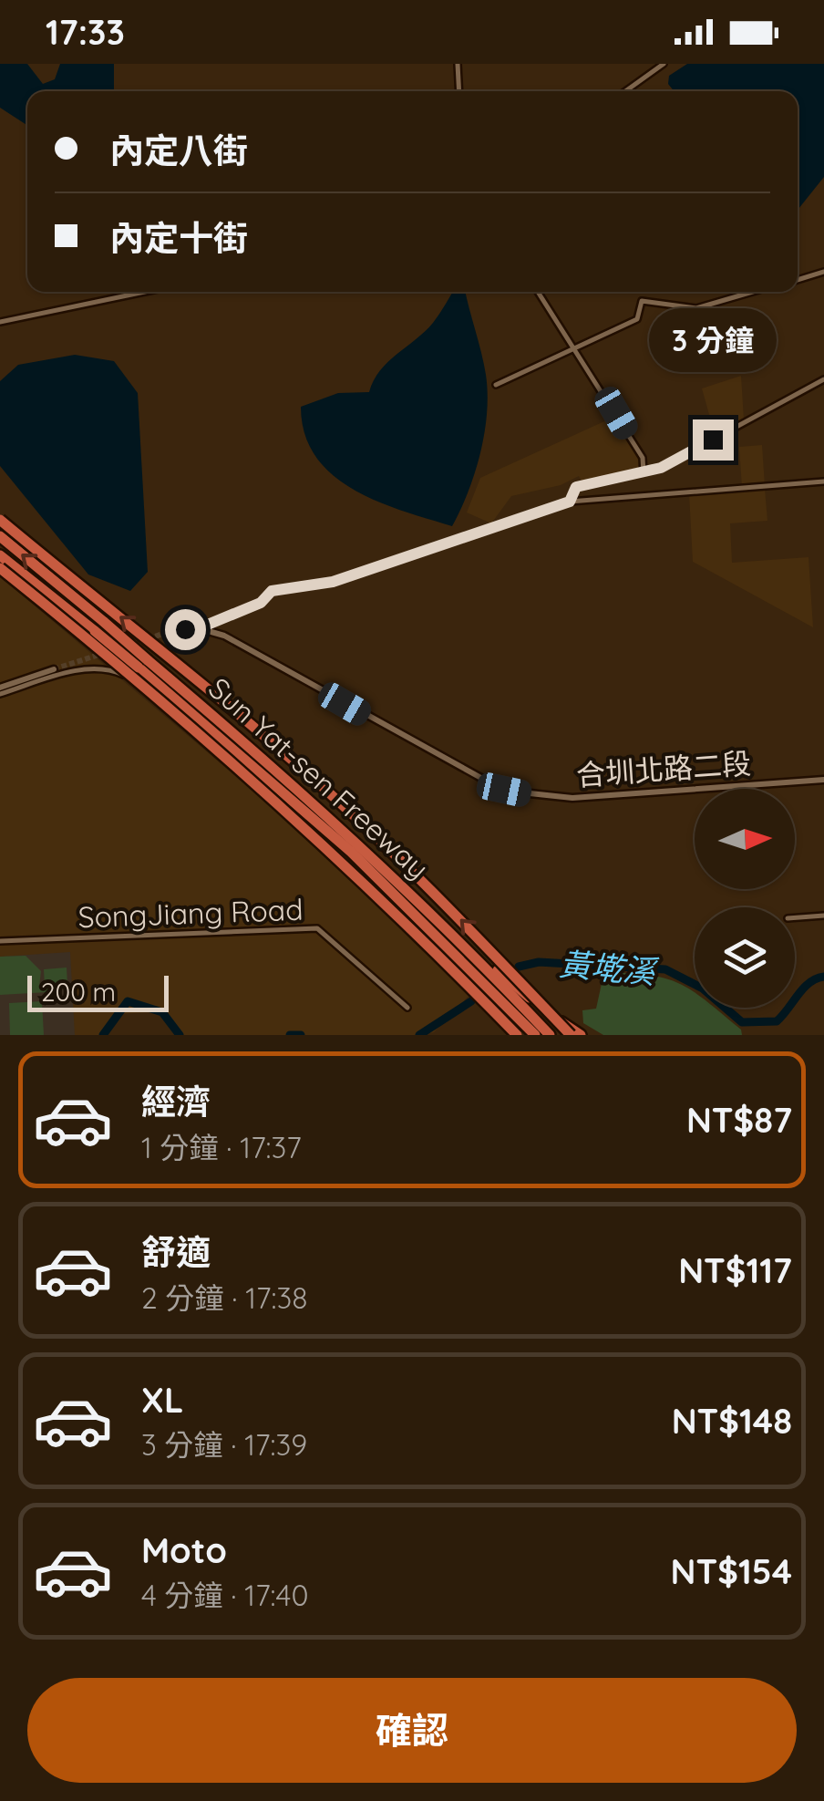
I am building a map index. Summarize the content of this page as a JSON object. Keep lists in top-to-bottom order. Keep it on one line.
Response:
{"streets":{"highway":["Sun Yat-sen Freeway"],"street":["合圳北路二段","SongJiang Road"]},"water":["黃墘溪"],"scale_bar":"200 m","north":"right","page":{"status":"17:33","banner":["內定八街","內定十街"],"bubble":"3 分鐘","scale":"200 m","list":[{"name":"經濟","note":"1 分鐘 · 17:37","value":"NT$87"},{"name":"舒適","note":"2 分鐘 · 17:38","value":"NT$117"},{"name":"XL","note":"3 分鐘 · 17:39","value":"NT$148"},{"name":"Moto","note":"4 分鐘 · 17:40","value":"NT$154"}],"buttons":"確認"}}
